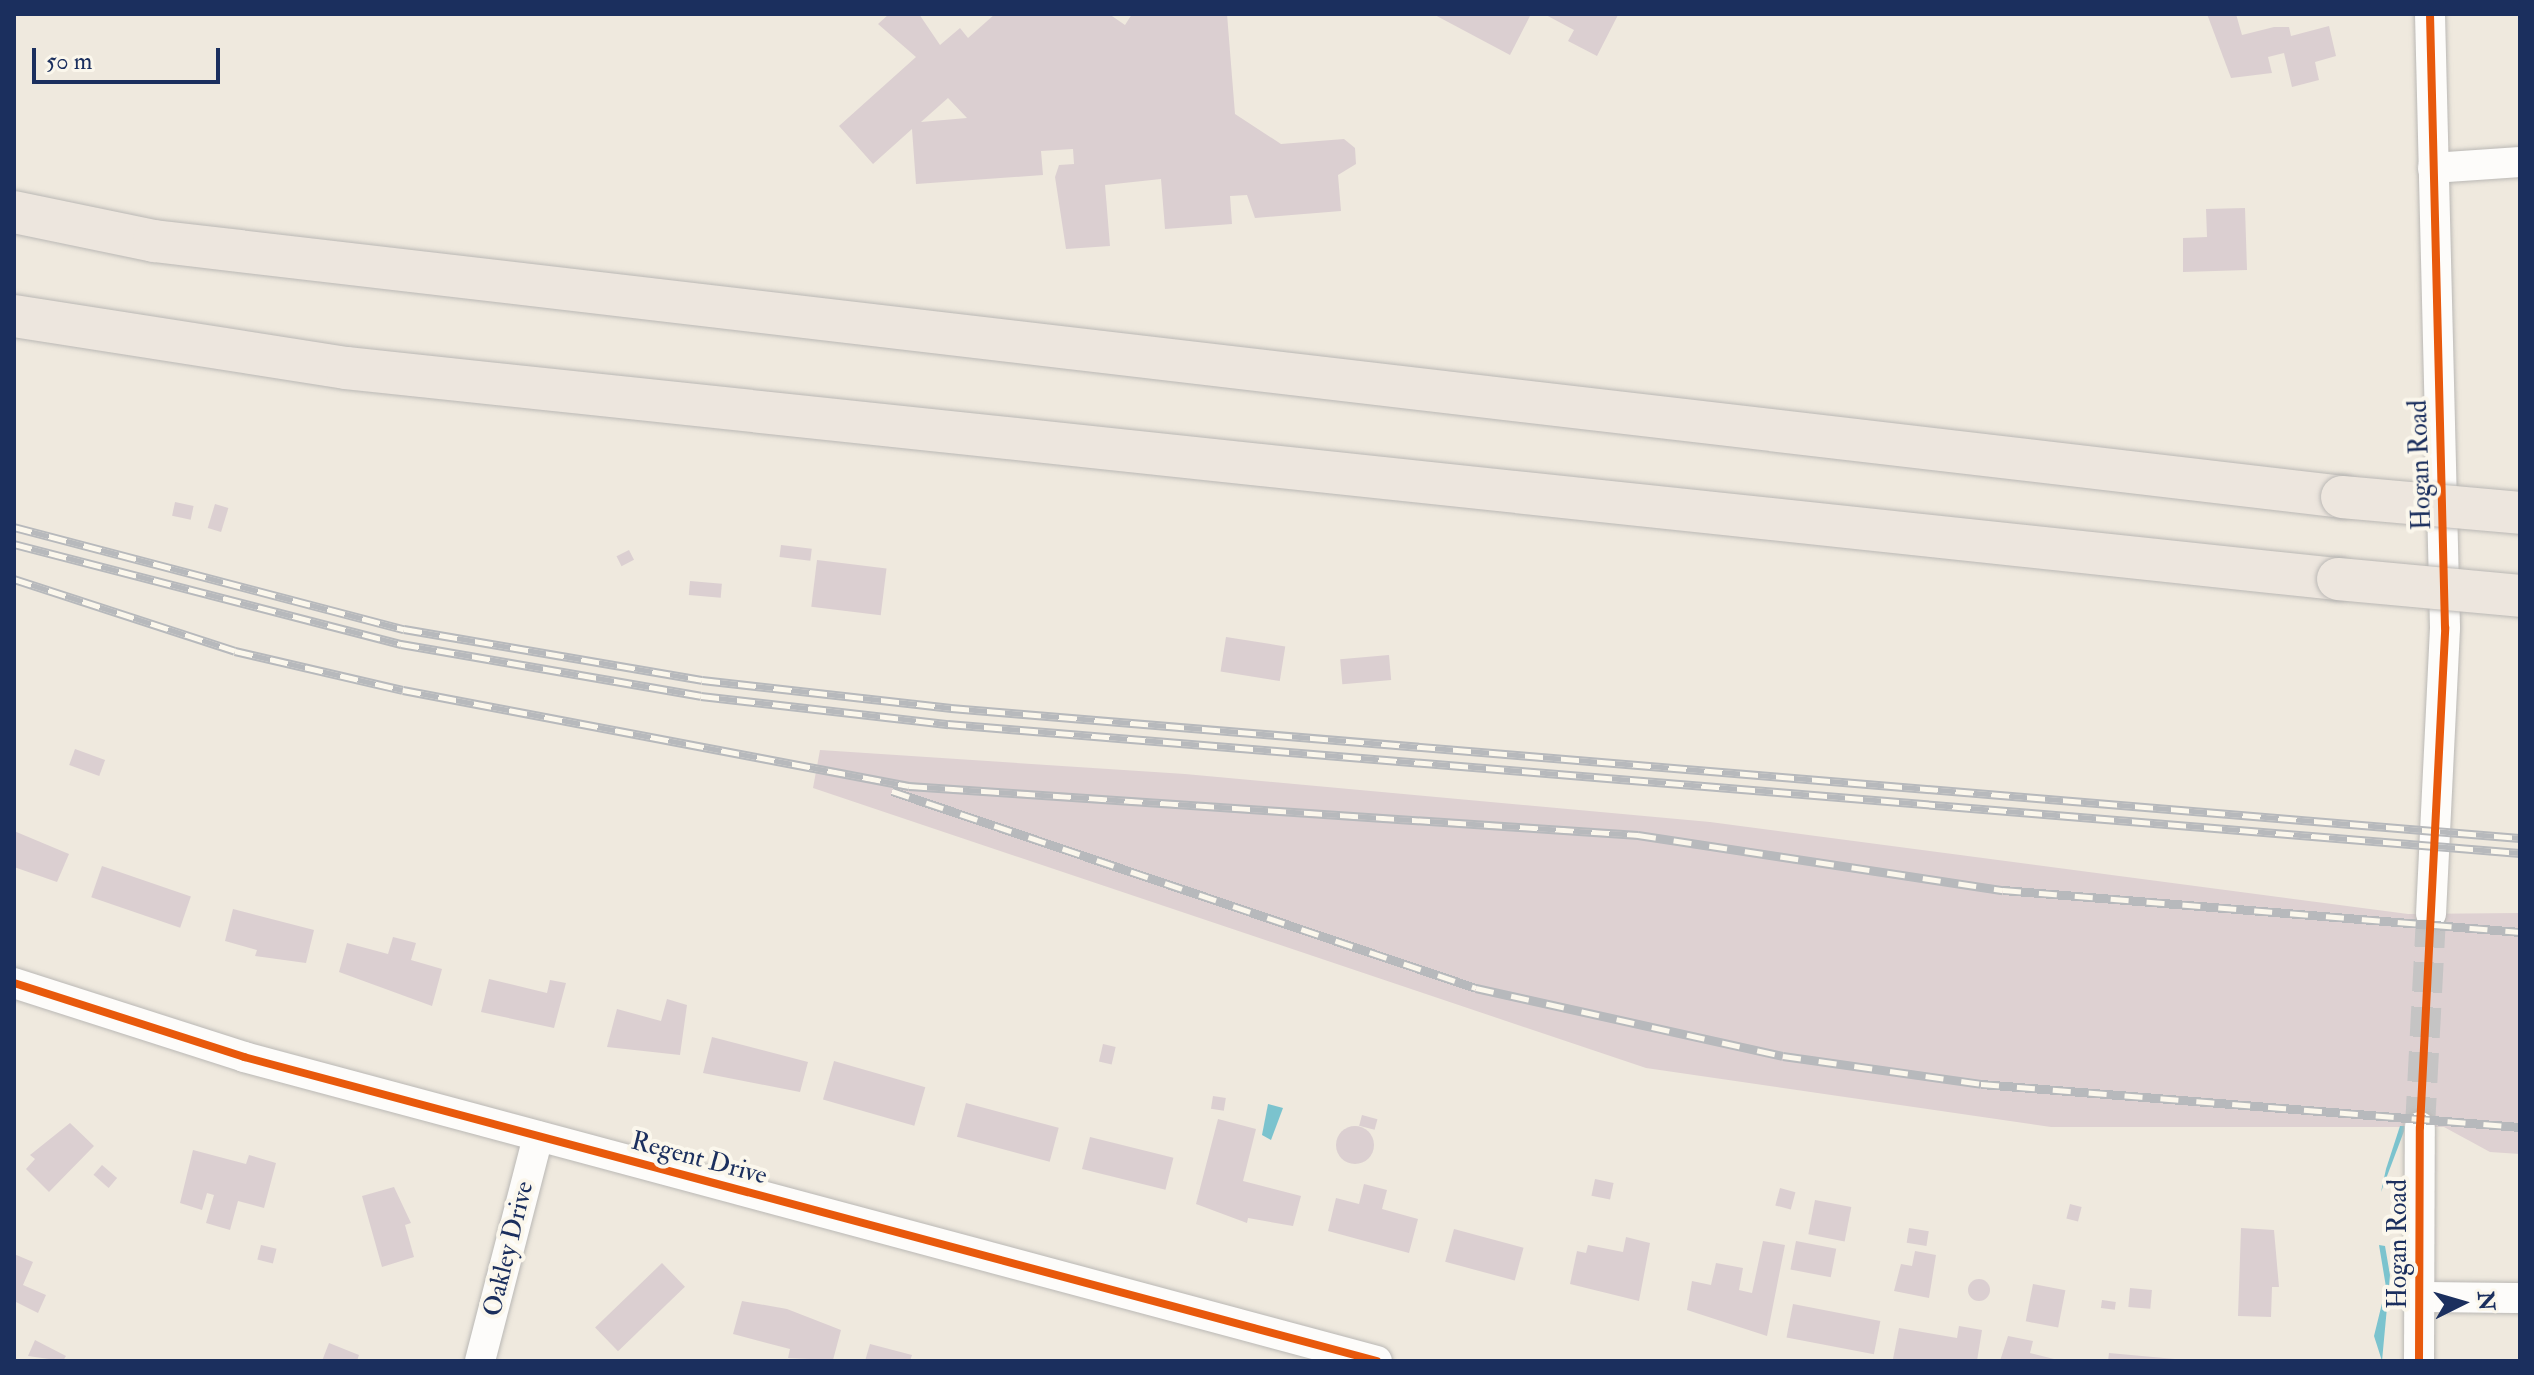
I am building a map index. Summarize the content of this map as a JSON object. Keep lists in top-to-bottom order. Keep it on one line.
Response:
{"streets":{"street":["Hogan Road","Regent Drive","Oakley Drive"]},"crossings":[["Regent Drive","Oakley Drive"]],"scale_bar":"50 m","north":"right"}
